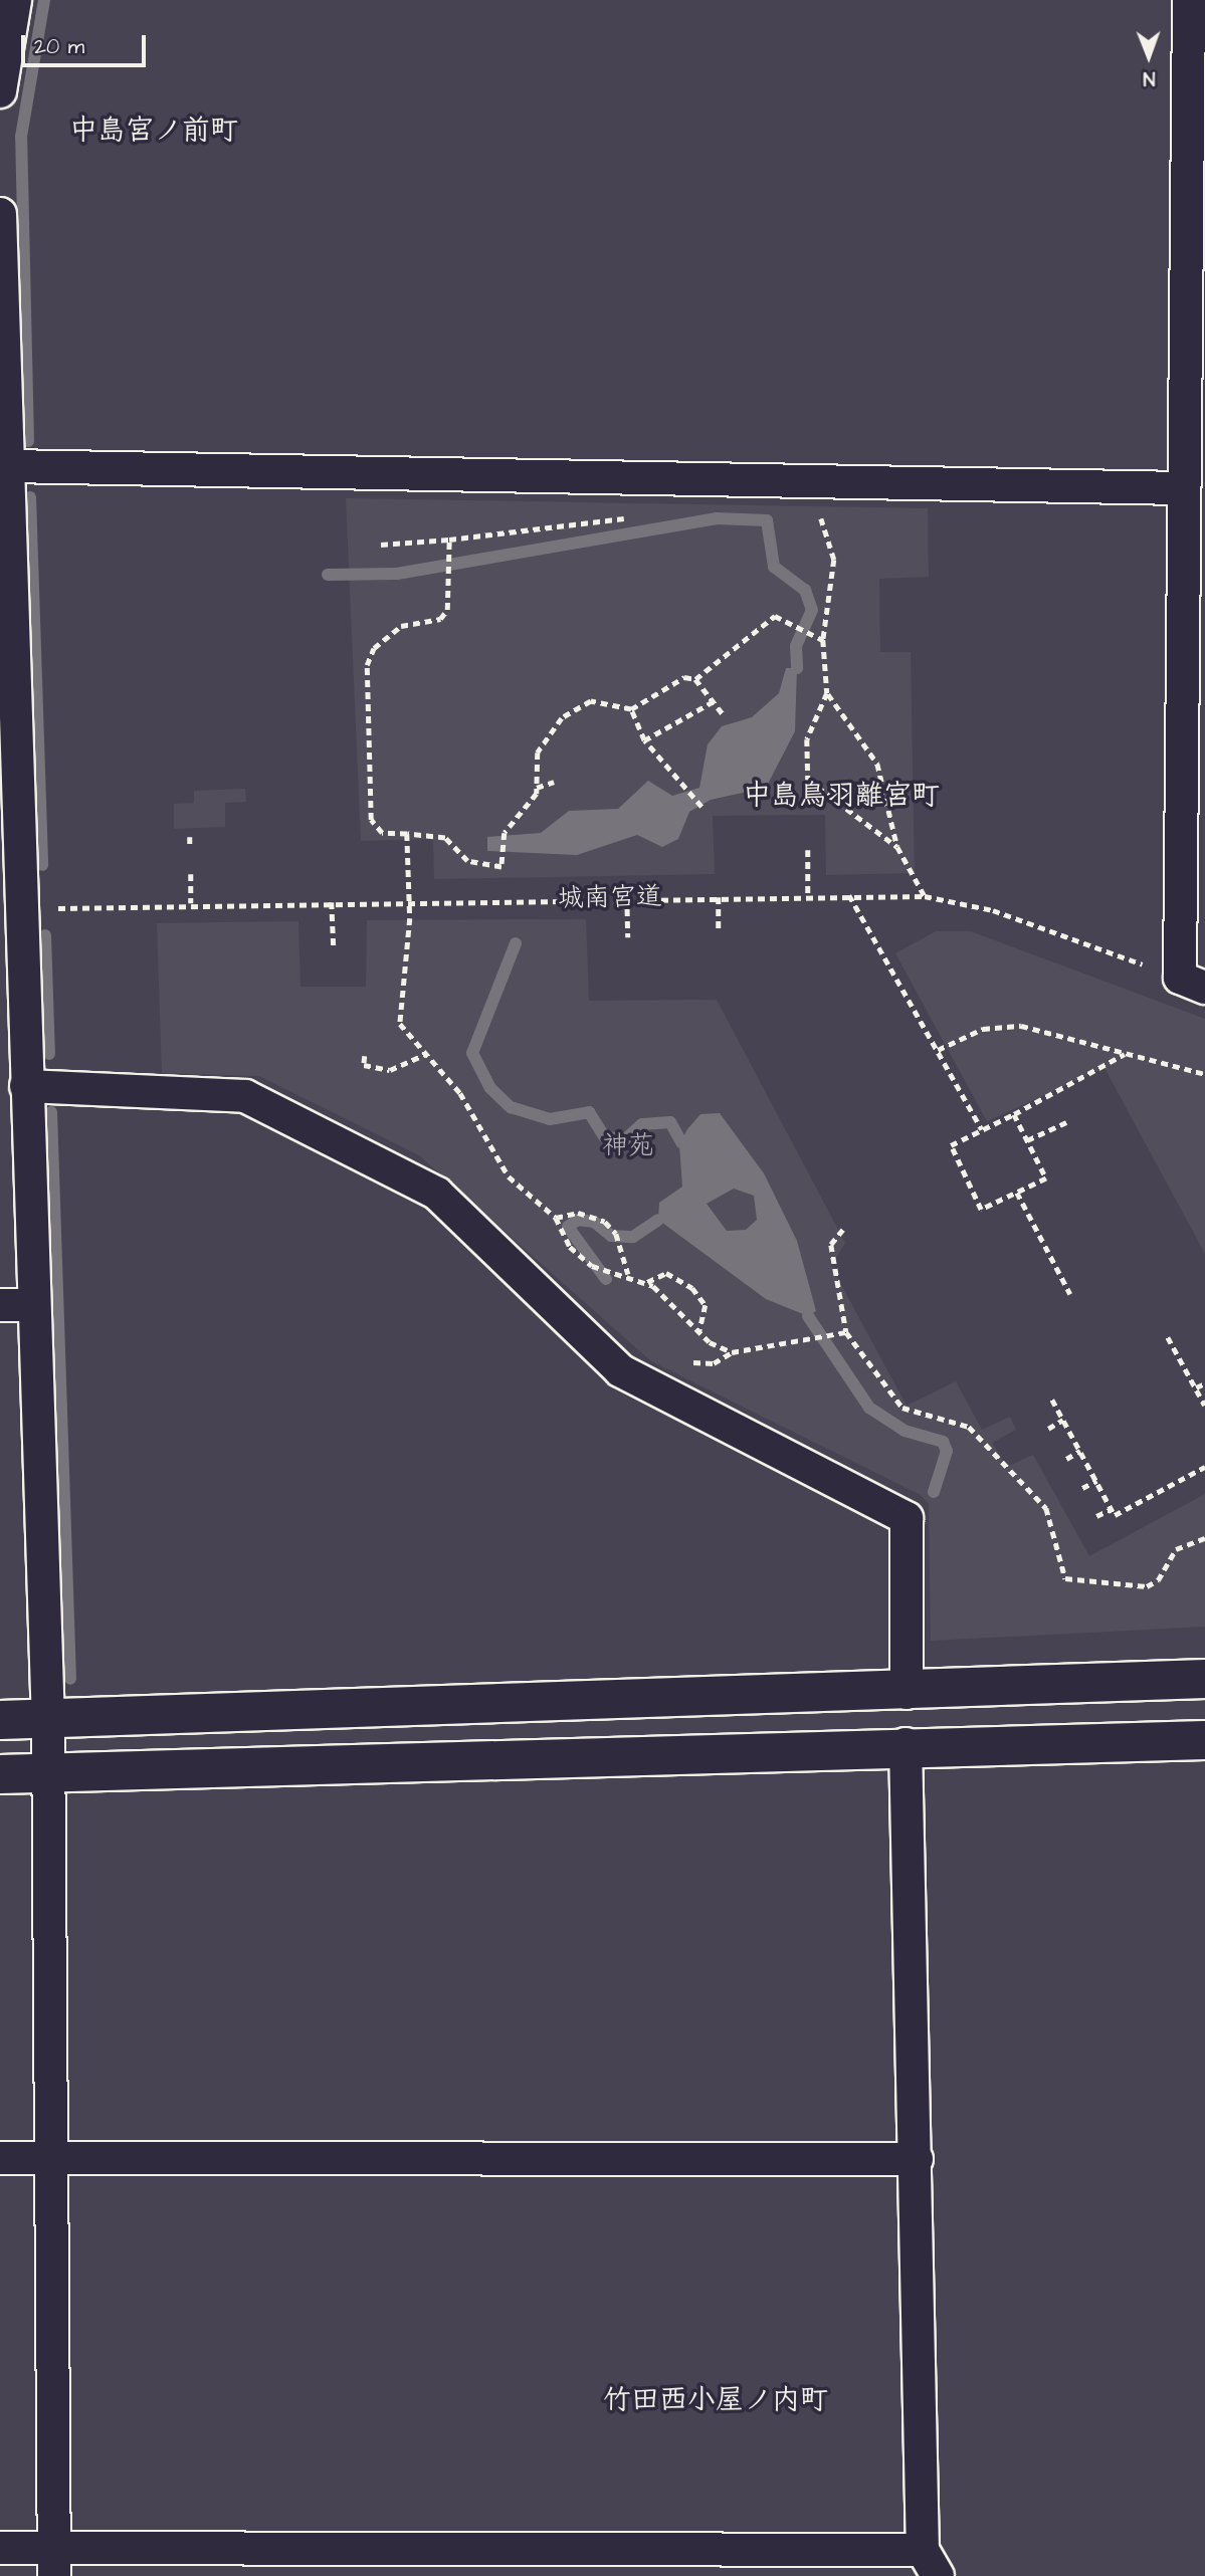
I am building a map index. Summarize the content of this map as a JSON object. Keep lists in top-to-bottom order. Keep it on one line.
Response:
{"streets":{"path":["城南宮道"]},"districts":["中島宮ノ前町","中島鳥羽離宮町","竹田西小屋ノ内町"],"parks":["神苑"],"scale_bar":"20 m","north":"bottom"}
